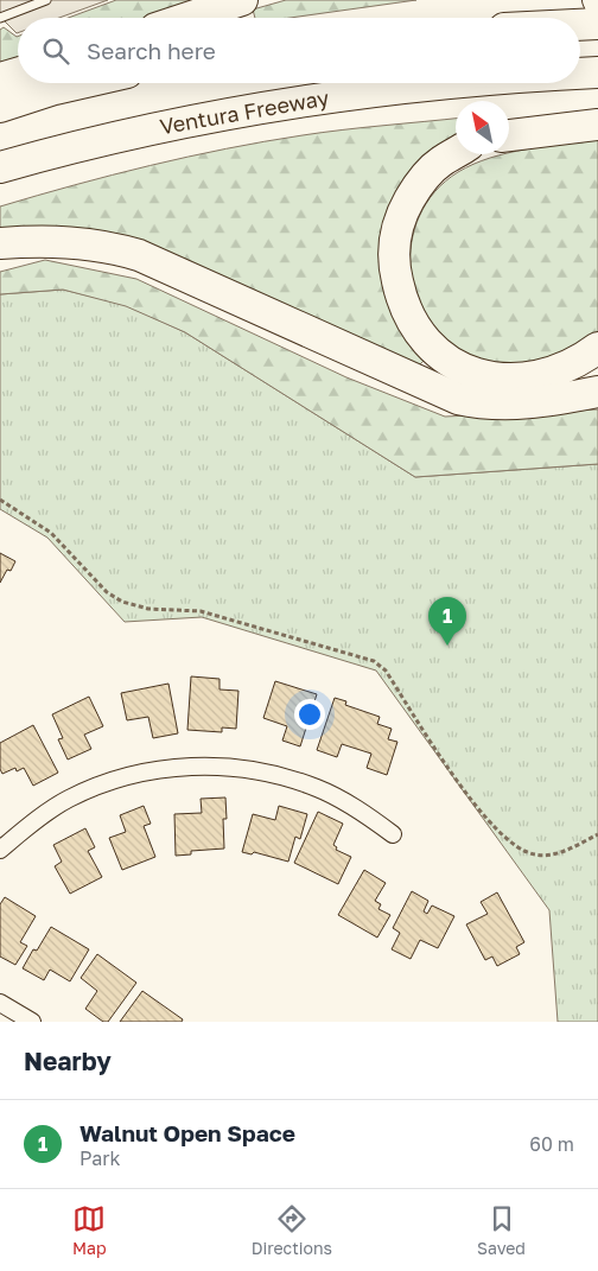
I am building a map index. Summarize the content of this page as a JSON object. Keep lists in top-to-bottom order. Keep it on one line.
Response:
{"streets":{"highway":["Ventura Freeway"]},"north":"top left","page":{"search":"Search here","pins":"1","heading":"Nearby","list":[{"mark":"1","name":"Walnut Open Space","note":"Park","value":"60 m"}],"nav":["Map","Directions","Saved"]}}
